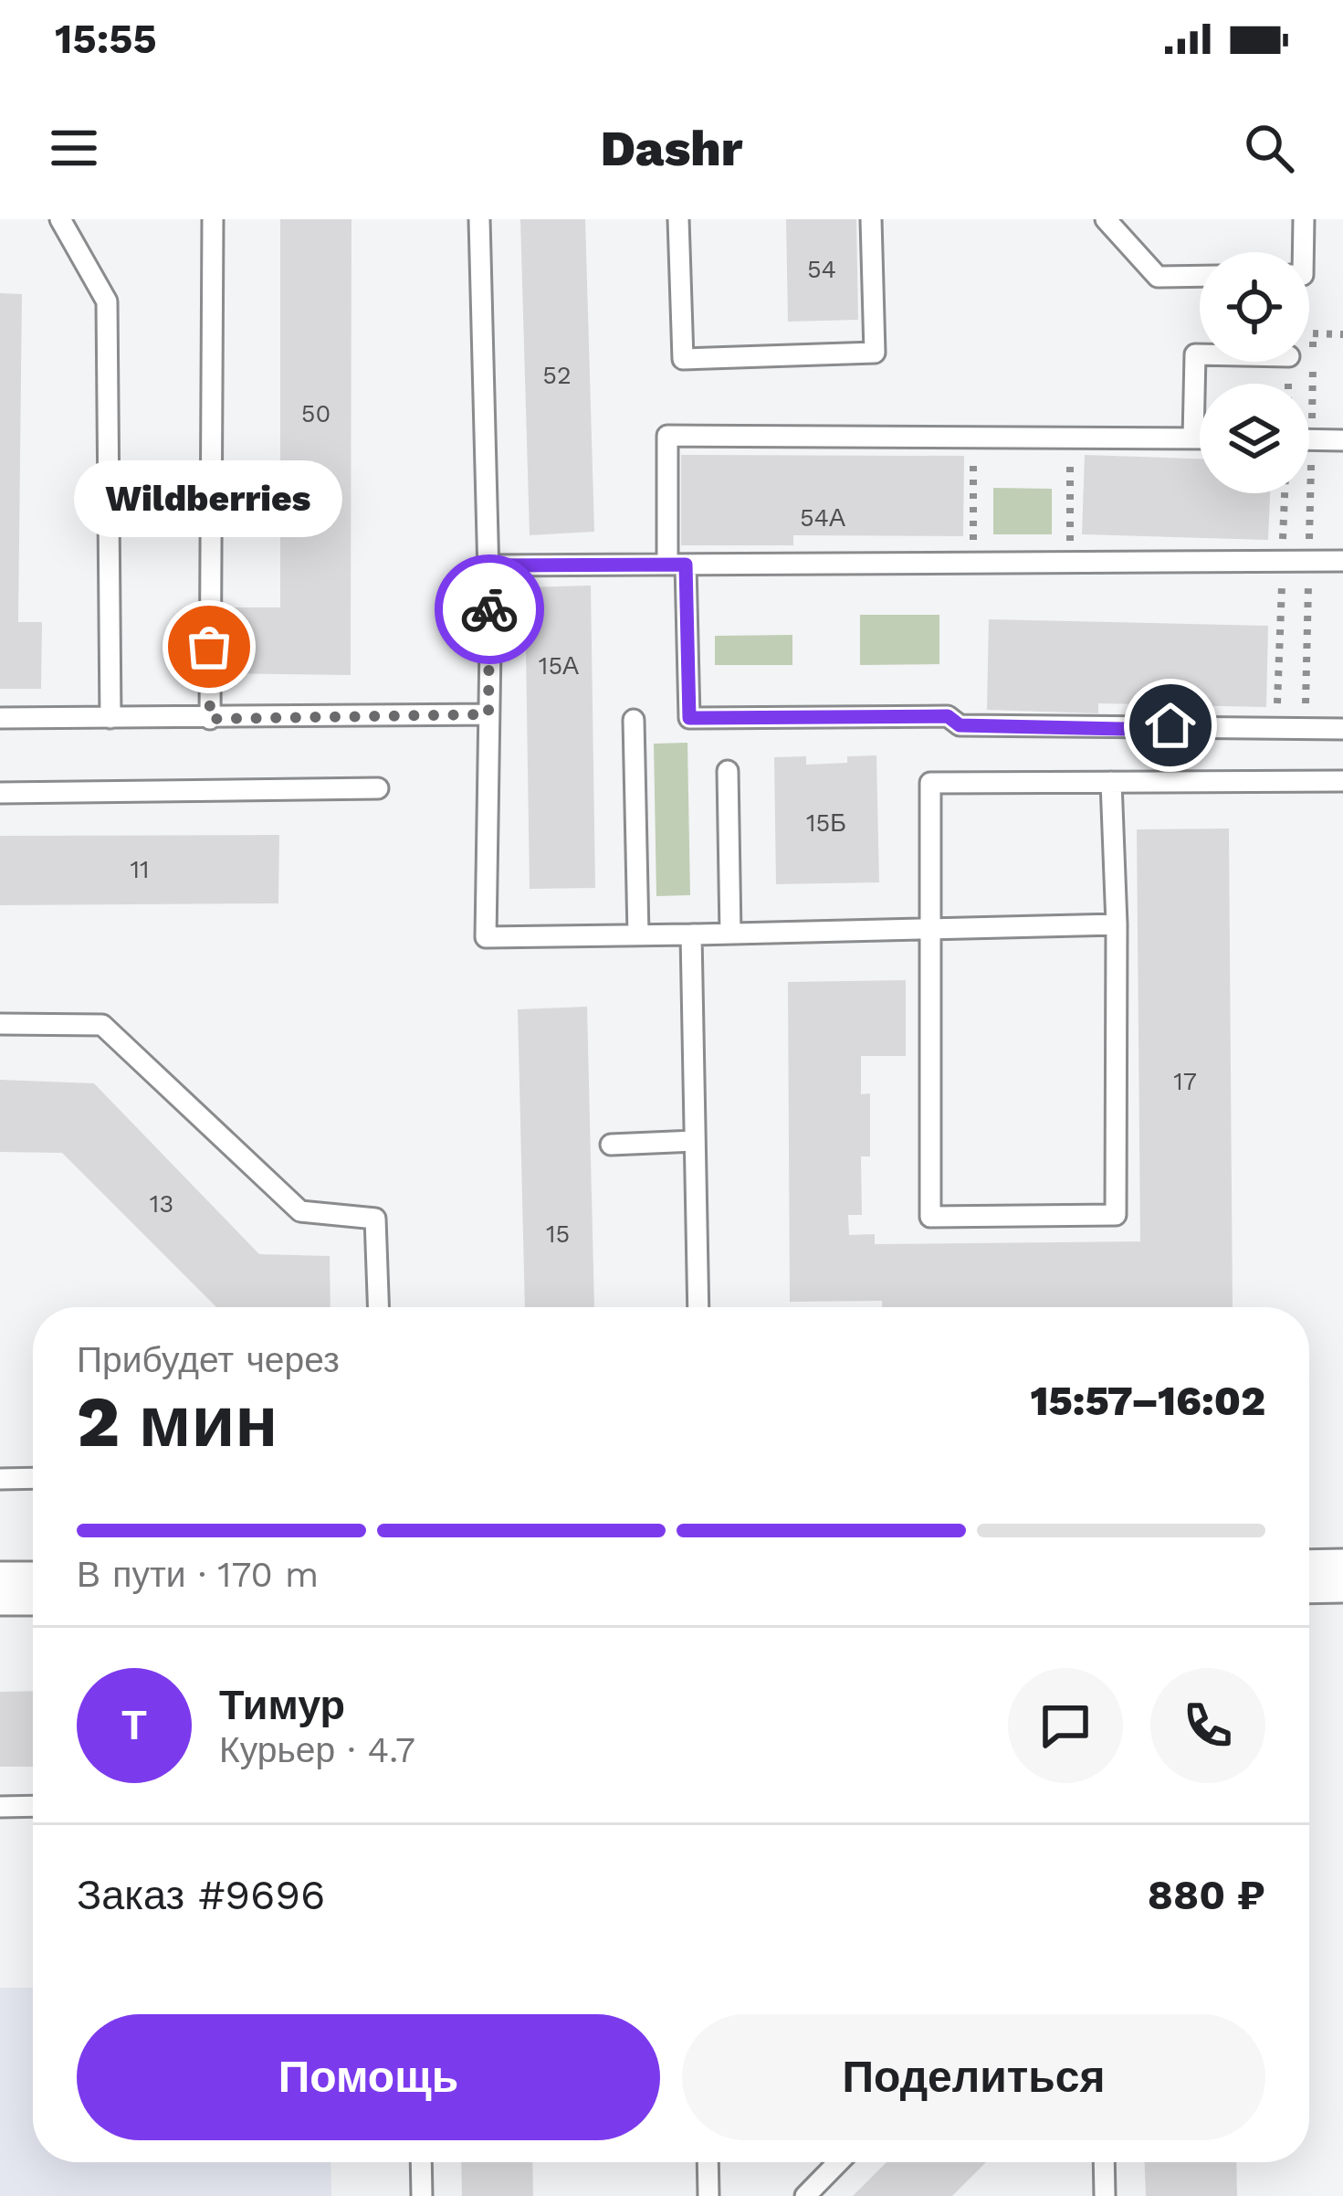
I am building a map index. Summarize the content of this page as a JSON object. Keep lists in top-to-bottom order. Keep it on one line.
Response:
{"places":["Wildberries"],"house_numbers":["54","52","50","54А","15А","15Б","11","17","13","15"],"page":{"status":"15:55","header":"Dashr","bubble":"Wildberries","heading":["2 мин","Прибудет через","15:57–16:02"],"panel":["Тимур","Курьер · 4.7","Заказ #9696","880 ₽"],"bar":"В пути · 170 m","round":"Т","buttons":["Помощь","Поделиться"]}}
